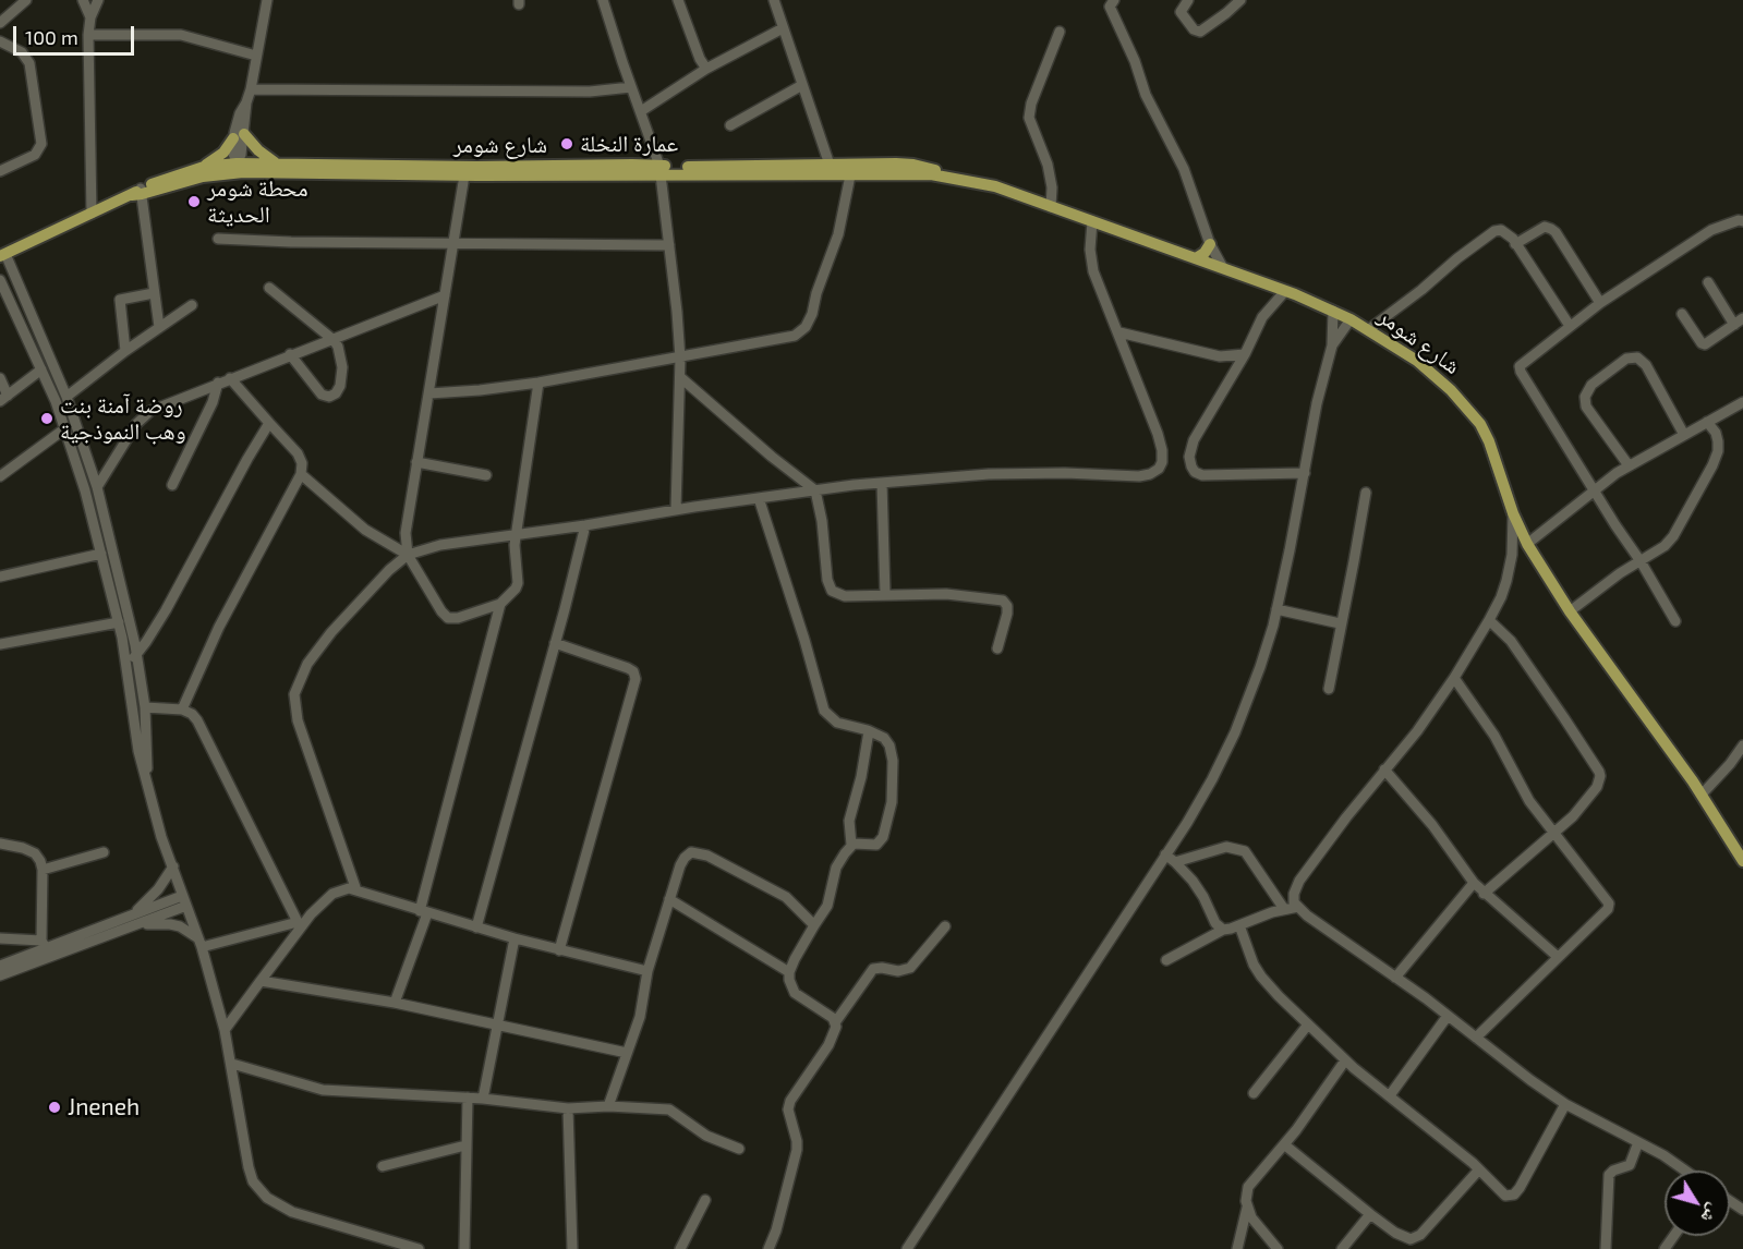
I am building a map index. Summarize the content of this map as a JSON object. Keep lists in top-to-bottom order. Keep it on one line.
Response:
{"streets":{"main road":["شارع شومر"]},"places":["عمارة النخلة","محطة شومر الحديثة","روضة آمنة بنت وهب النموذجية","Jneneh"],"scale_bar":"100 m","north":"bottom right"}
